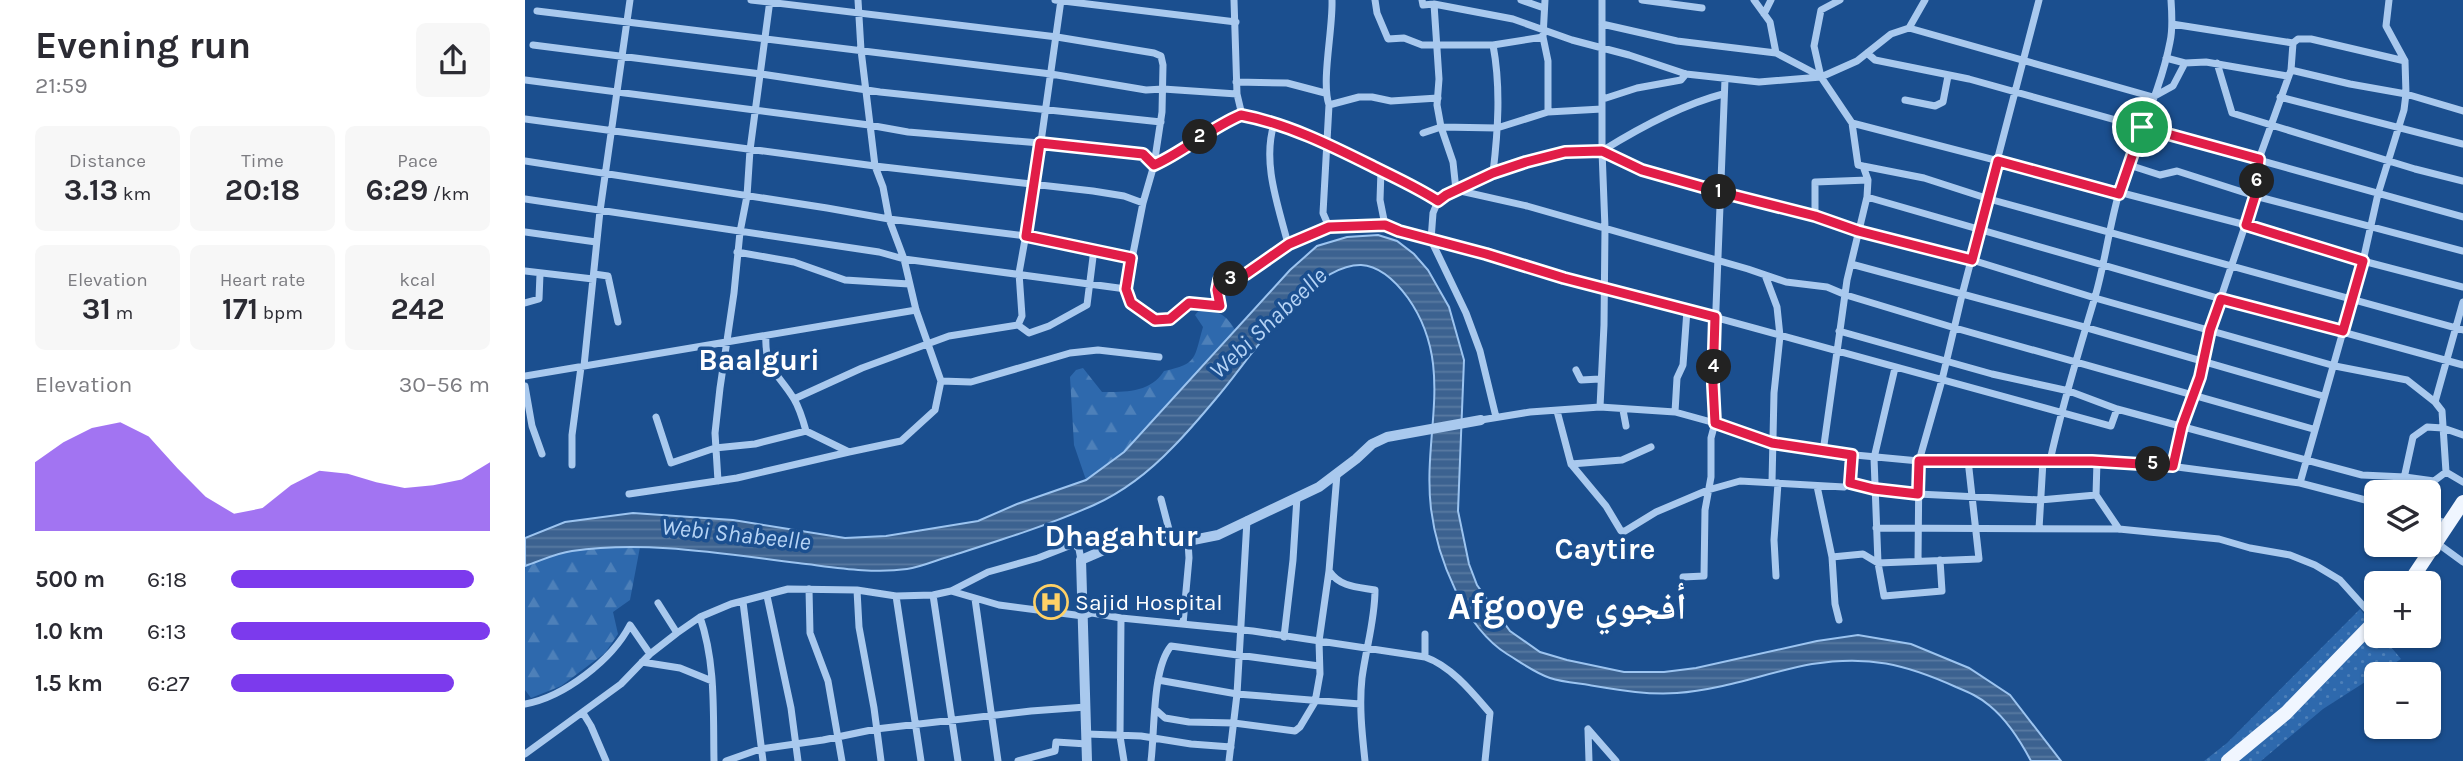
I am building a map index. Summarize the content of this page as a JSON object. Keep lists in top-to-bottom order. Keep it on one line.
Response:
{"districts":["Baalguri","Dhagahtur","Caytire","Afgooye أفجوي"],"water":["Webi Shabeelle"],"places":{"hospital":["Sajid Hospital"]},"page":{"heading":["Evening run","21:59"],"stats":[["Distance","3.13 km"],["Time","20:18"],["Pace","6:29 /km"],["Elevation","31 m"],["Heart rate","171 bpm"],["kcal","242"]],"pins":["2","6","1","3","4","5"],"chart":["Elevation","30–56 m"],"map_buttons":["+","−"],"list":[{"name":"500 m","note":"6:18"},{"name":"1.0 km","note":"6:13"},{"name":"1.5 km","note":"6:27"}]}}
